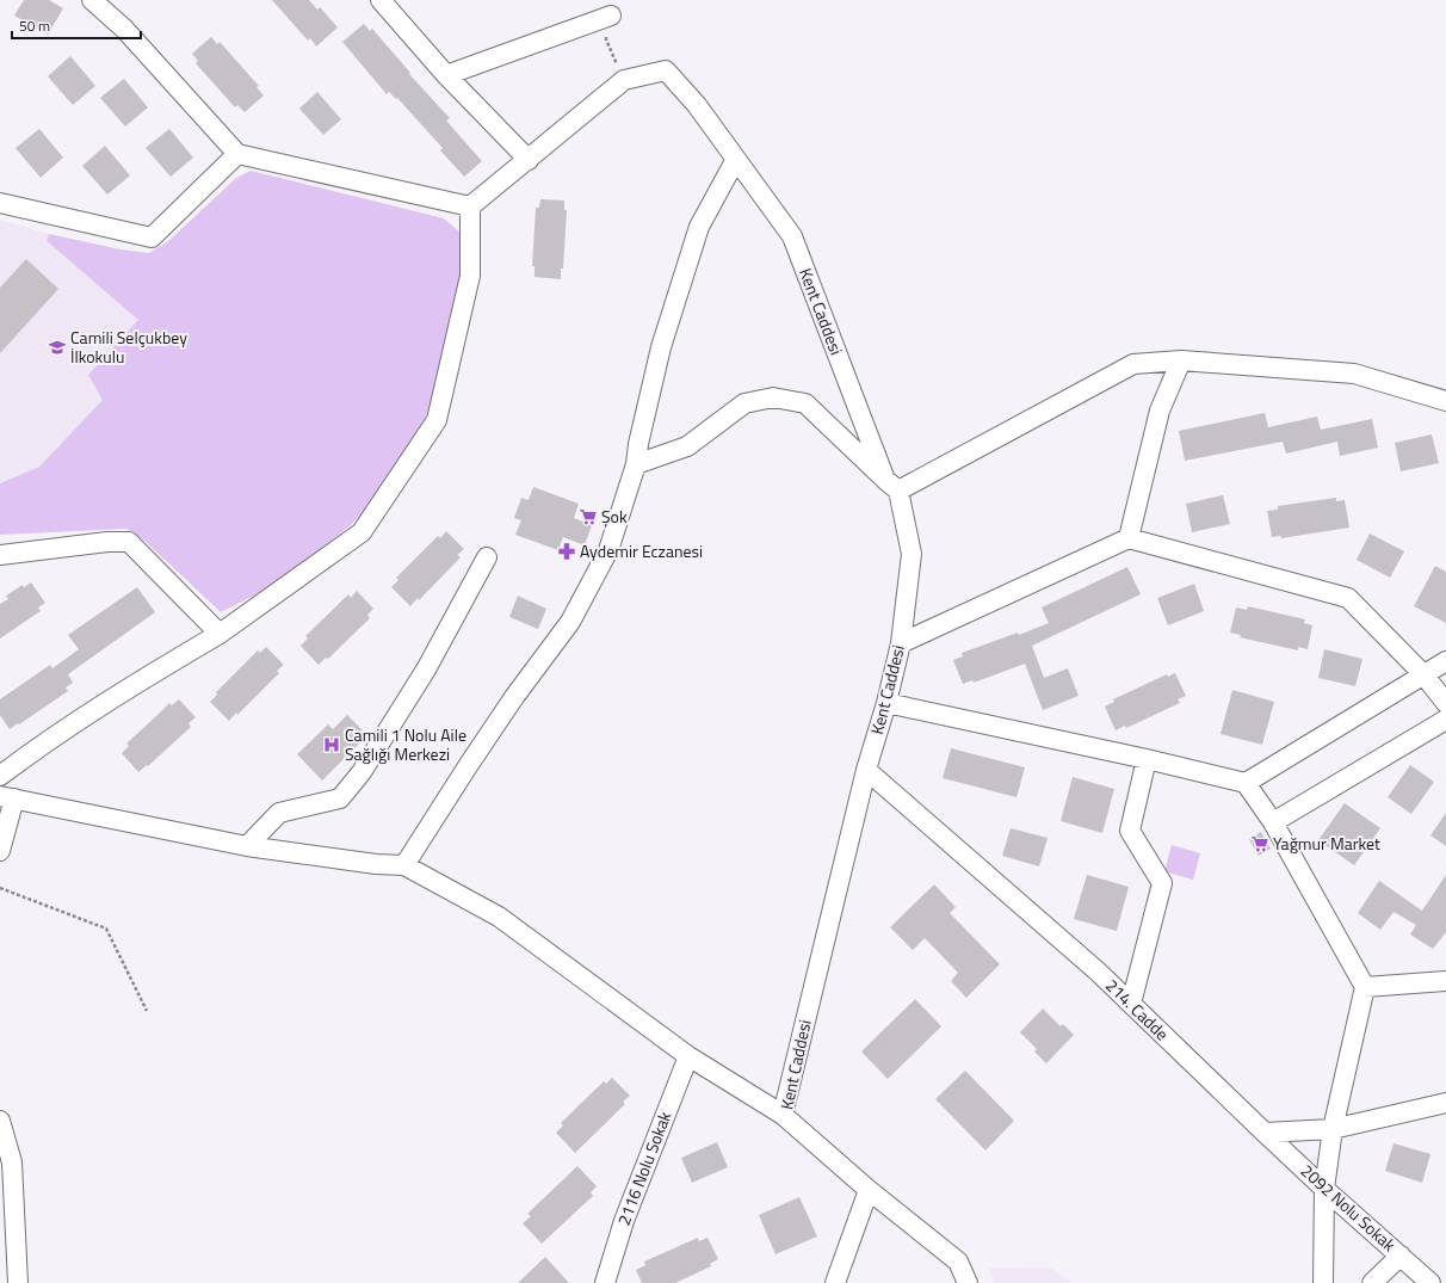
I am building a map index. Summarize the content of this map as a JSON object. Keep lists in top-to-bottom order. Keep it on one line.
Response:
{"streets":{"street":["Kent Caddesi","214. Cadde","2116 Nolu Sokak","2092 Nolu Sokak"]},"crossings":[["Kent Caddesi","214. Cadde"],["214. Cadde","2092 Nolu Sokak"]],"places":{"school or university":["Camili Selçukbey İlkokulu"],"supermarket":["Şok","Yağmur Market"],"pharmacy":["Aydemir Eczanesi"],"hospital":["Camili 1 Nolu Aile Sağlığı Merkezi"]},"scale_bar":"50 m"}
